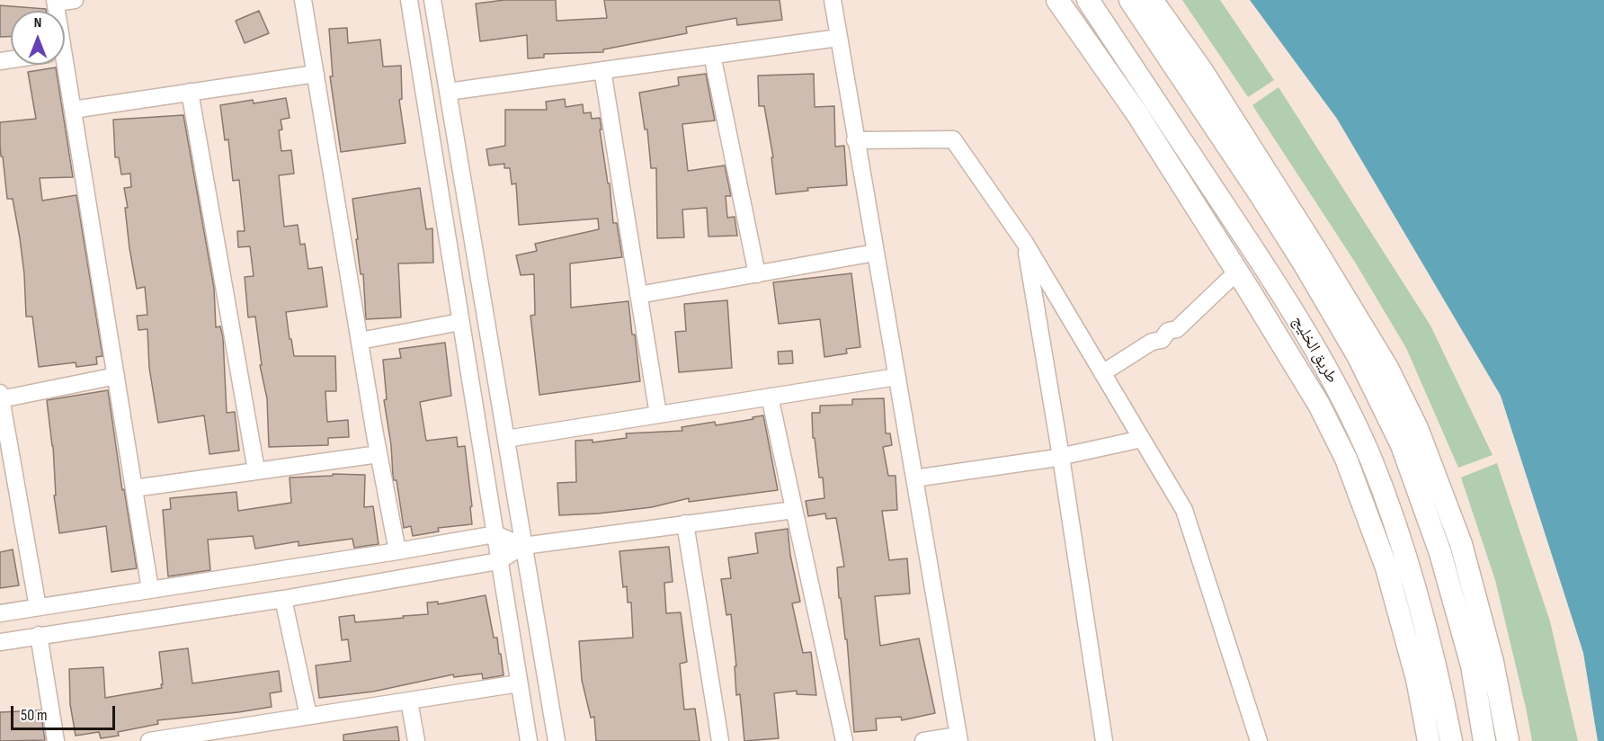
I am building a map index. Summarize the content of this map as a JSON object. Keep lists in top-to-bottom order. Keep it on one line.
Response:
{"streets":{"main road":["طريق الخليج"]},"scale_bar":"50 m","north":"top"}
